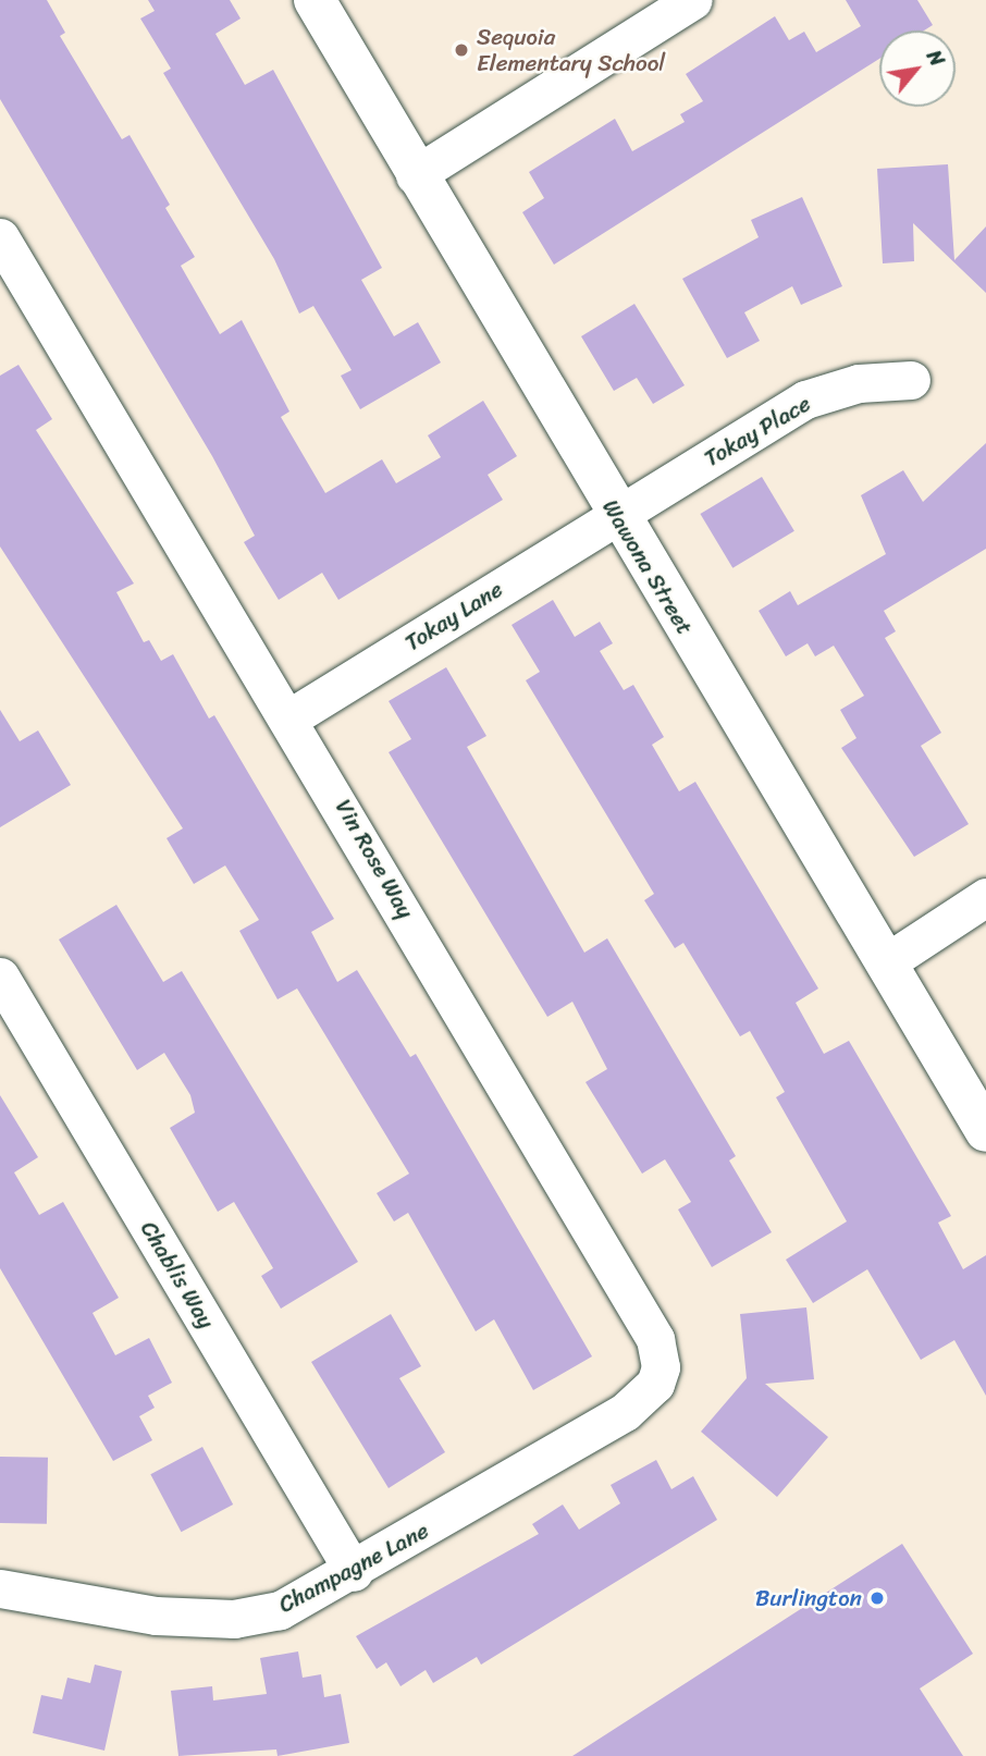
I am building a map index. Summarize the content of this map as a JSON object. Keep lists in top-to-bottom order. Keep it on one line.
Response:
{"streets":{"street":["Tokay Place","Wawona Street","Tokay Lane","Vin Rose Way","Chablis Way","Champagne Lane"]},"crossings":[["Tokay Place","Wawona Street"],["Tokay Place","Tokay Lane"],["Wawona Street","Tokay Lane"],["Tokay Lane","Vin Rose Way"],["Vin Rose Way","Champagne Lane"],["Chablis Way","Champagne Lane"]],"places":["Sequoia Elementary School","Burlington"],"north":"top right"}
